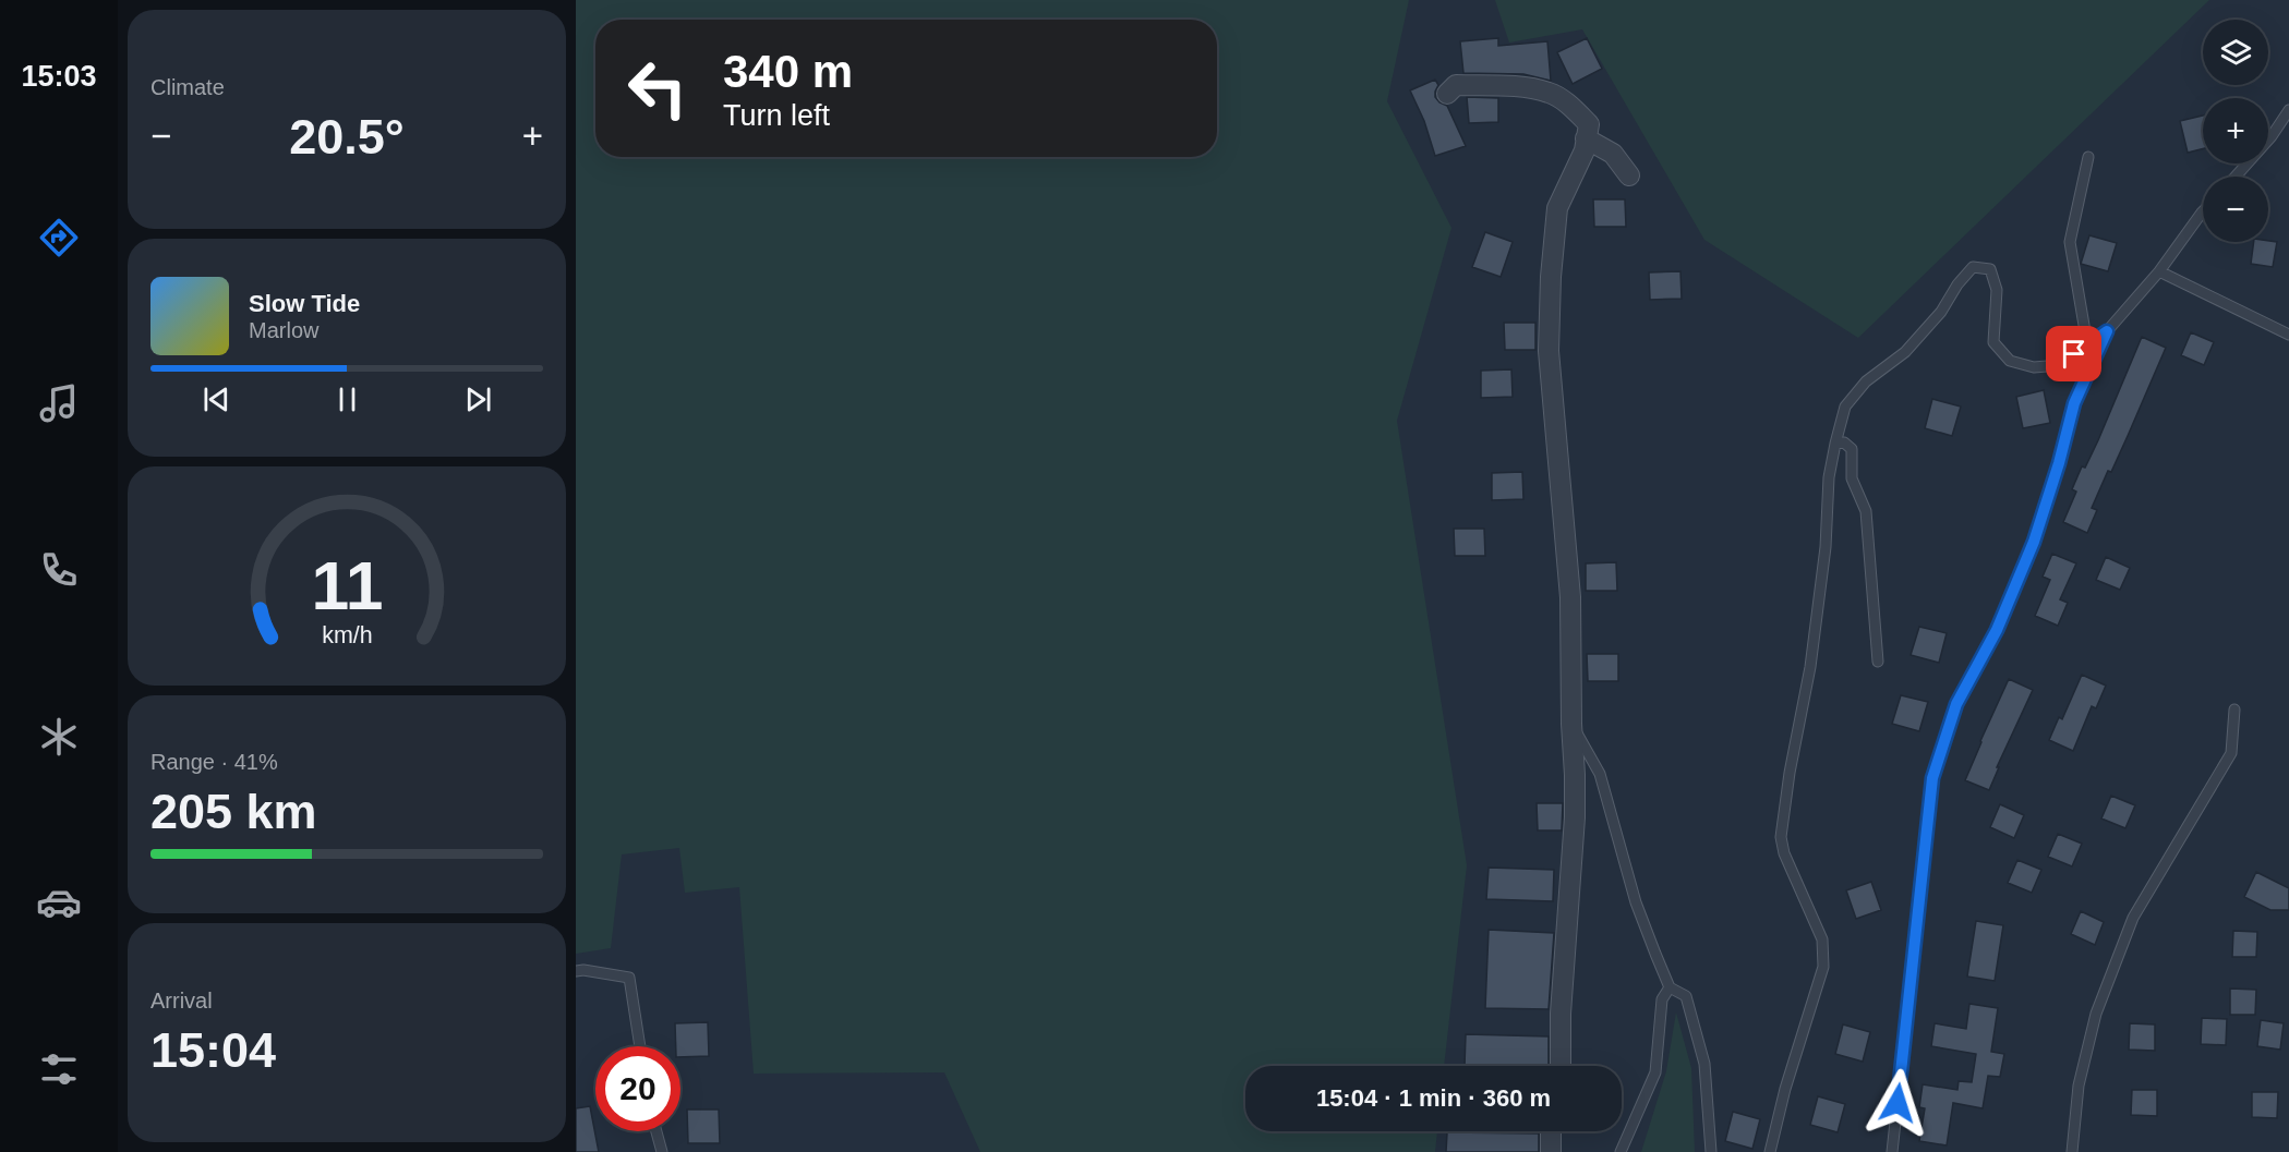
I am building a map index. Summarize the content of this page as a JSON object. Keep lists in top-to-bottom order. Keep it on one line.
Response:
{"page":{"tabs":"15:03","tile":["Climate",["Range · 41%","205 km"],["Arrival","15:04"]],"map_buttons":["+","−"],"turn":["340 m","Turn left"],"heat":["−","20.5°","+"],"song":["Slow Tide","Marlow"],"limit":"20","trip":"15:04 · 1 min · 360 m","gauge":["11","km/h"]}}
